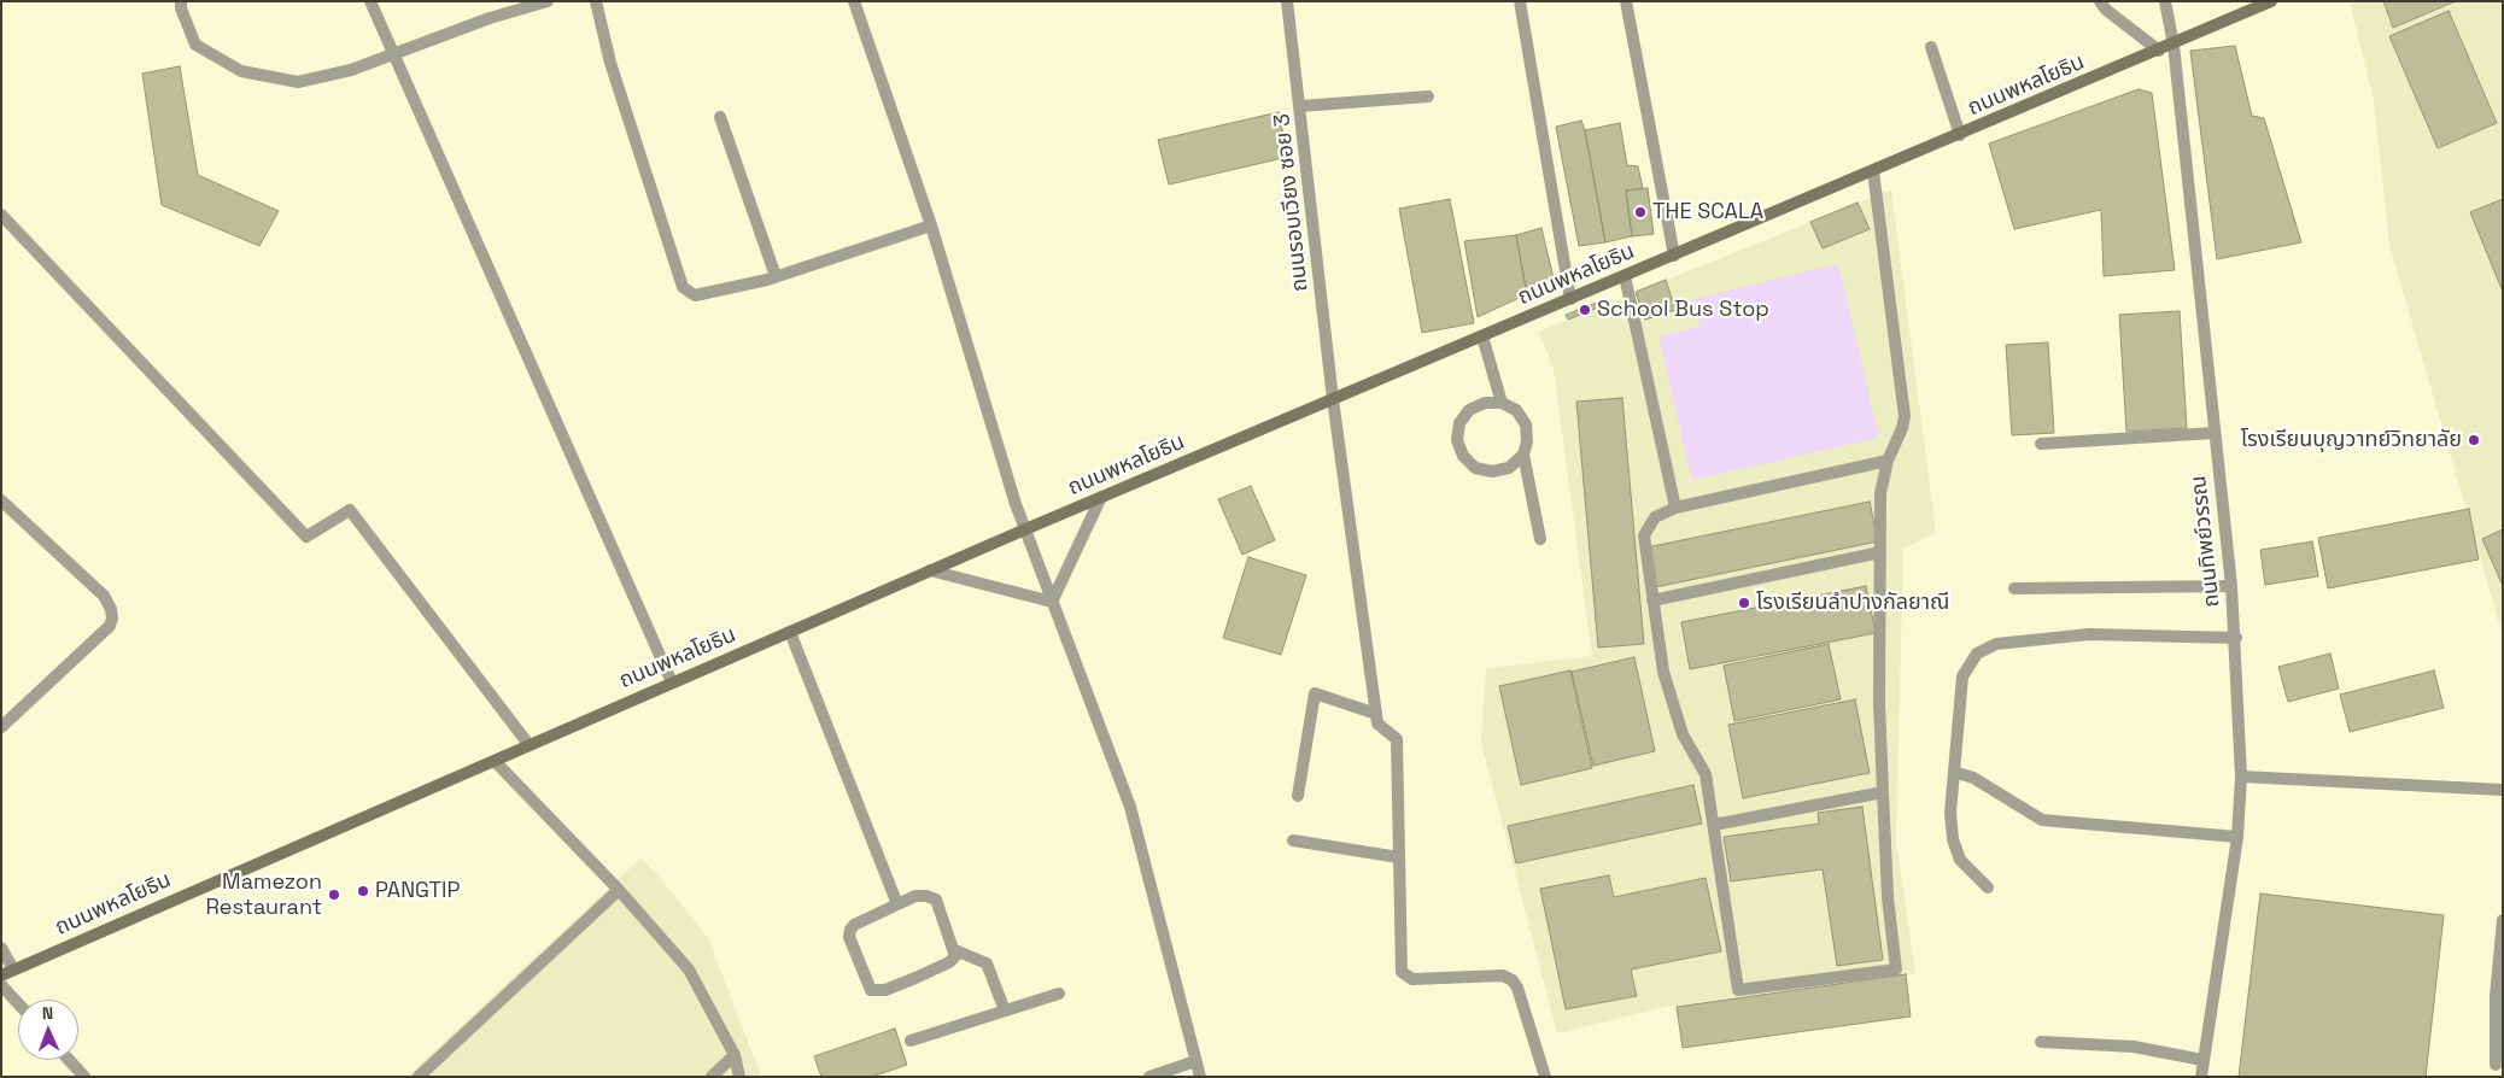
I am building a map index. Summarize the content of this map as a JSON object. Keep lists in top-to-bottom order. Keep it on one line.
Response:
{"streets":{"main road":["ถนนพหลโยธิน"],"street":["ถนนรอบเวียง ซอย 3","ถนนทิพย์วรรณ"]},"crossings":[["ถนนพหลโยธิน","ถนนรอบเวียง ซอย 3"],["ถนนพหลโยธิน","ถนนทิพย์วรรณ"]],"places":["THE SCALA","School Bus Stop","โรงเรียนบุญวาทย์วิทยาลัย","โรงเรียนลำปางกัลยาณี","PANGTIP","Mamezon Restaurant"],"north":"top"}
